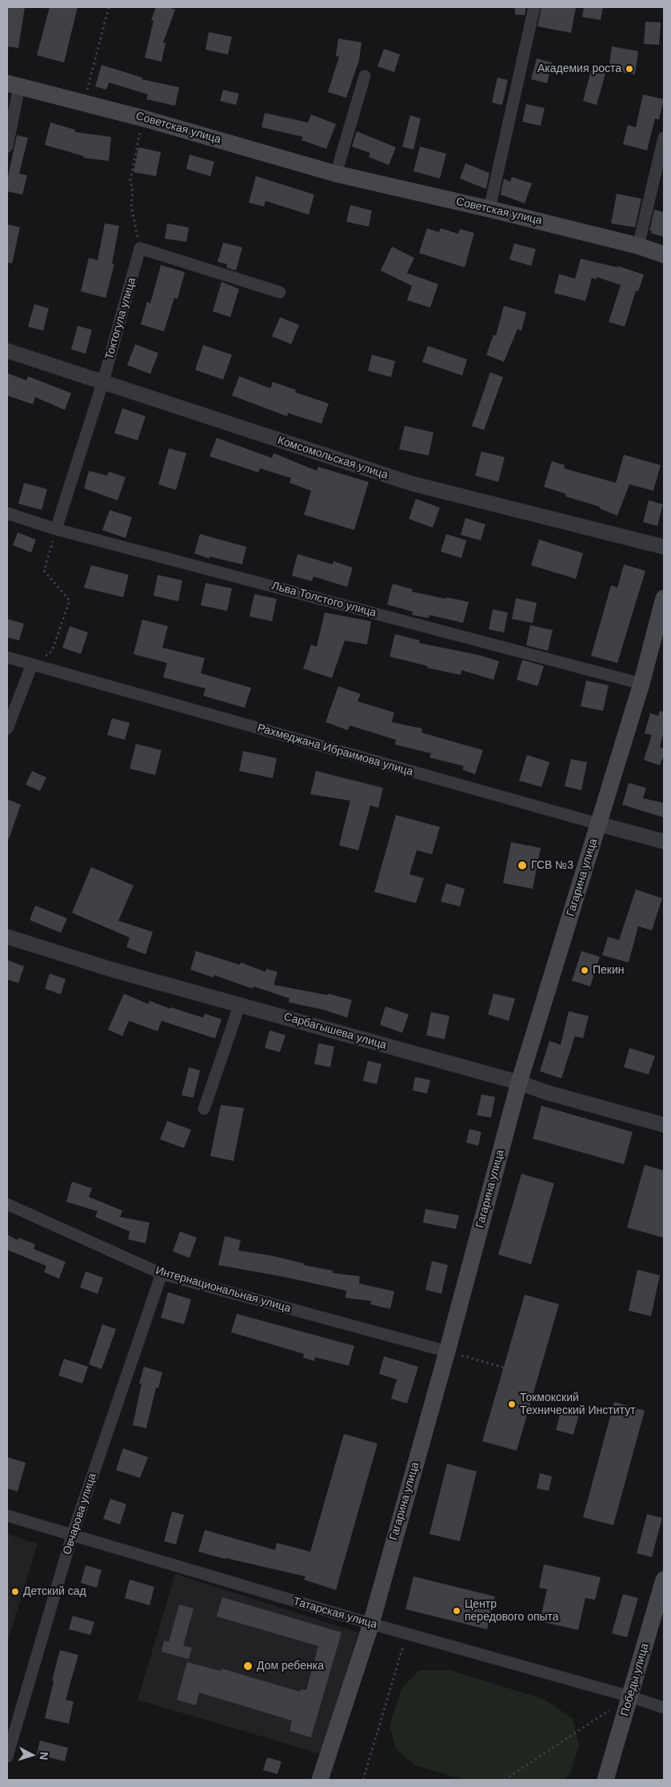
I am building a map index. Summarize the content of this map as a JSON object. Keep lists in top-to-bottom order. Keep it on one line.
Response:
{"streets":{"main road":["Советская улица","Гагарина улица","Победы улица"],"street":["Токтогула улица","Комсомольская улица","Льва Толстого улица","Рахмеджана Ибраимова улица","Сарбагышева улица","Интернациональная улица","Овчарова улица","Татарская улица"]},"crossings":[["Токтогула улица","Комсомольская улица"],["Токтогула улица","Льва Толстого улица"],["Льва Толстого улица","Гагарина улица"],["Рахмеджана Ибраимова улица","Гагарина улица"],["Гагарина улица","Сарбагышева улица"],["Гагарина улица","Интернациональная улица"],["Гагарина улица","Татарская улица"],["Интернациональная улица","Овчарова улица"],["Овчарова улица","Татарская улица"],["Татарская улица","Победы улица"]],"places":["Академия роста","ГСВ №3","Пекин","Токмокский Технический Институт","Детский сад","Центр передового опыта","Дом ребенка"],"north":"right"}
